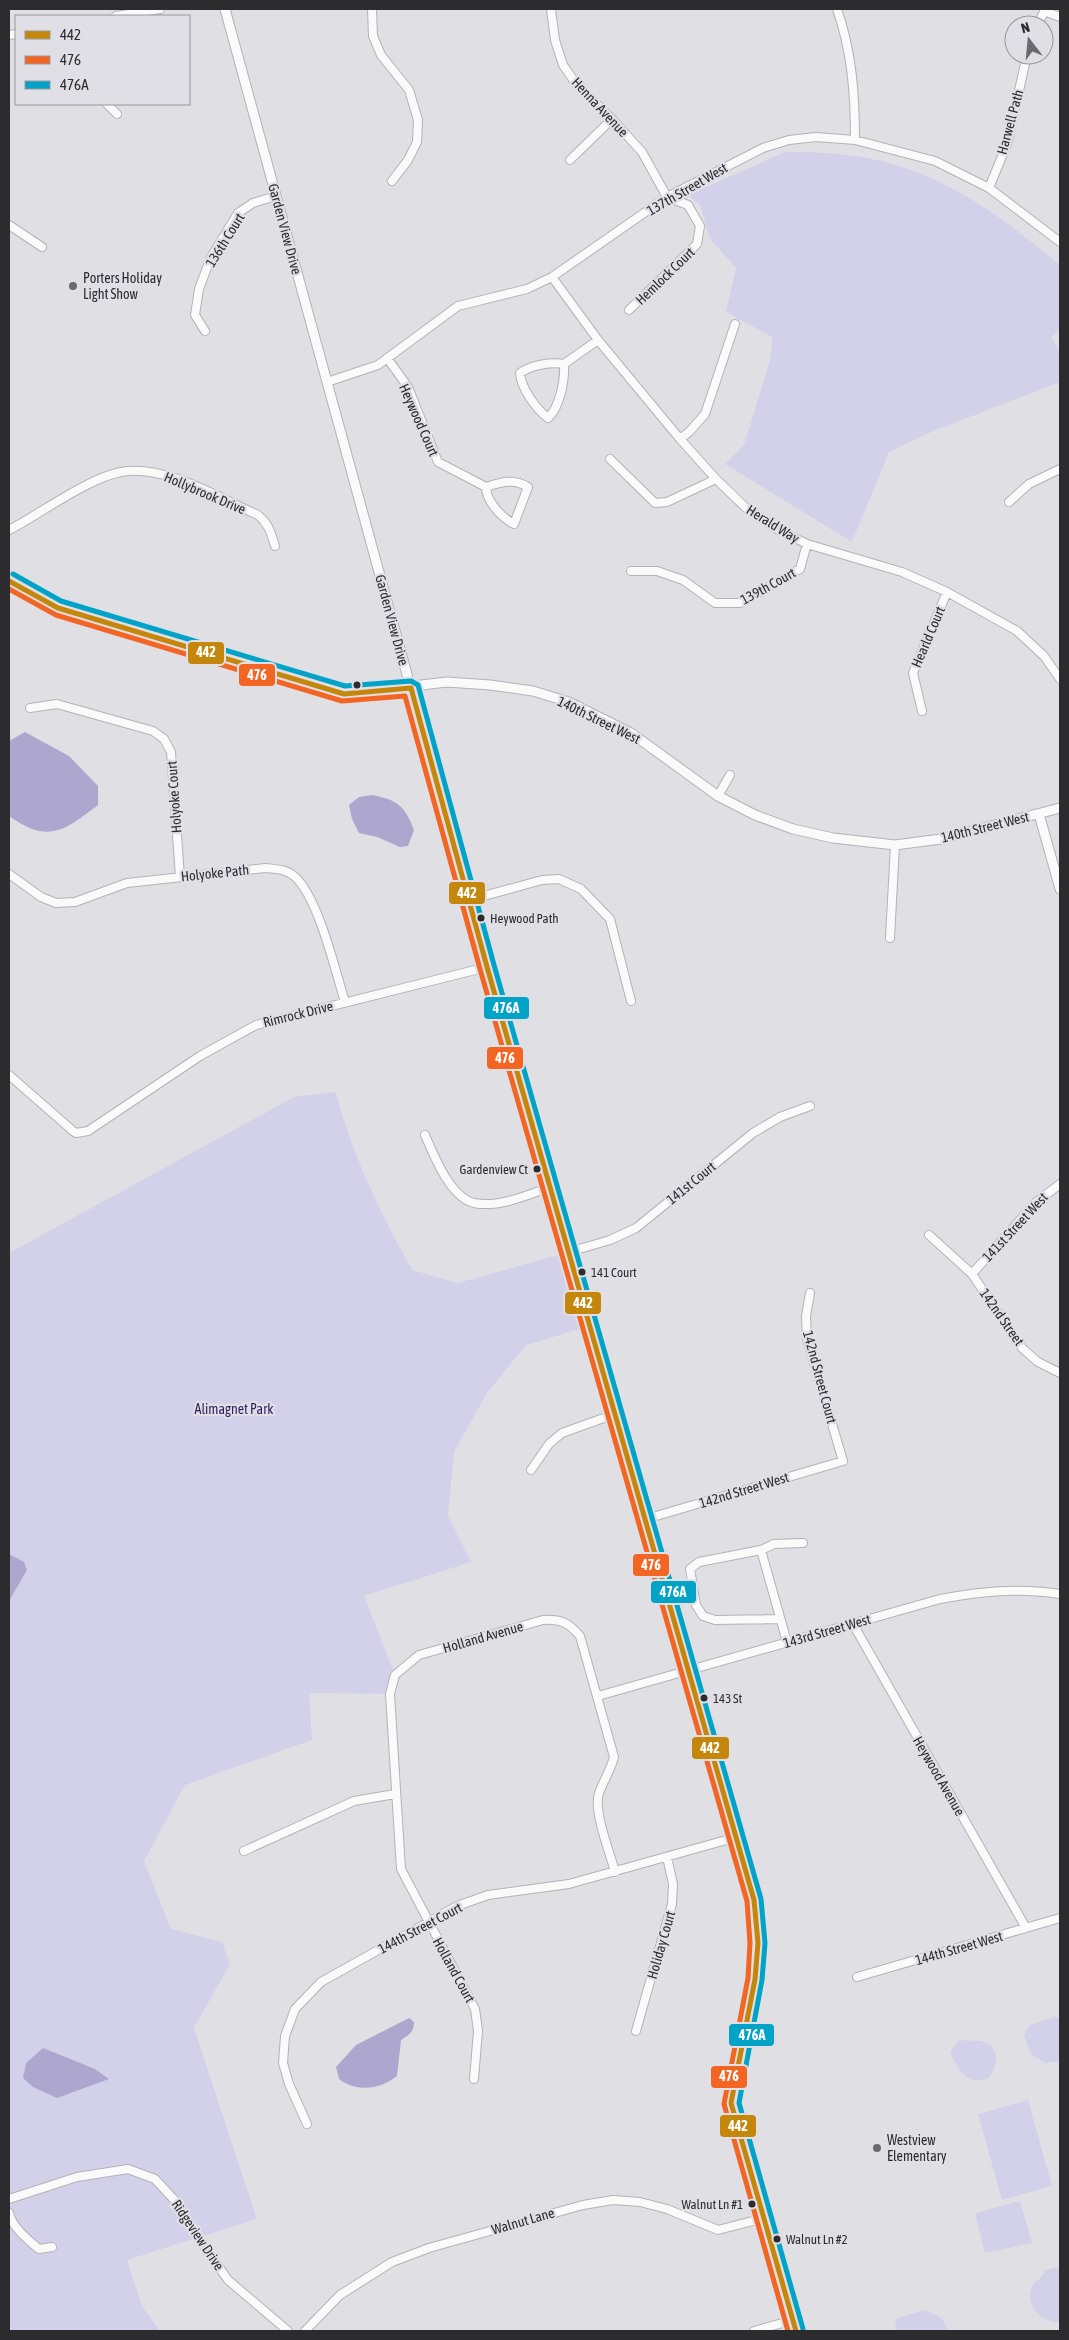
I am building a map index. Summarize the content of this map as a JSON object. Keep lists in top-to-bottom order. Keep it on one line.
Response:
{"streets":{"street":["Henna Avenue","Harwell Path","137th Street West","Garden View Drive","136th Court","Hemlock Court","Heywood Court","Hollybrook Drive","Herald Way","139th Court","Hearld Court","140th Street West","Holyoke Court","Holyoke Path","Rimrock Drive","141st Court","141st Street West","142nd Street","142nd Street Court","142nd Street West","143rd Street West","Holland Avenue","Heywood Avenue","144th Street Court","Holiday Court","144th Street West","Holland Court","Walnut Lane","Ridgeview Drive"]},"crossings":[["Henna Avenue","137th Street West"],["Henna Avenue","Hemlock Court"],["Harwell Path","137th Street West"],["137th Street West","Garden View Drive"],["137th Street West","Hemlock Court"],["137th Street West","Heywood Court"],["137th Street West","Herald Way"],["Garden View Drive","136th Court"],["Garden View Drive","140th Street West"],["Garden View Drive","Rimrock Drive"],["Garden View Drive","141st Court"],["Garden View Drive","142nd Street West"],["Garden View Drive","143rd Street West"],["Garden View Drive","144th Street Court"],["Garden View Drive","Walnut Lane"],["Herald Way","139th Court"],["Herald Way","Hearld Court"],["Holyoke Court","Holyoke Path"],["Holyoke Path","Rimrock Drive"],["141st Street West","142nd Street"],["142nd Street Court","142nd Street West"],["143rd Street West","Holland Avenue"],["143rd Street West","Heywood Avenue"],["Holland Avenue","144th Street Court"],["Holland Avenue","Holland Court"],["Heywood Avenue","144th Street West"],["144th Street Court","Holiday Court"],["144th Street Court","Holland Court"]],"parks":["Alimagnet Park"],"places":["Porters Holiday Light Show","Heywood Path","Gardenview Ct","141 Court","143 St","Westview Elementary","Walnut Ln #1","Walnut Ln #2"],"lines":["transit line 476A","transit line 442","transit line 476"],"legend":["442","476","476A"],"north":"top"}
